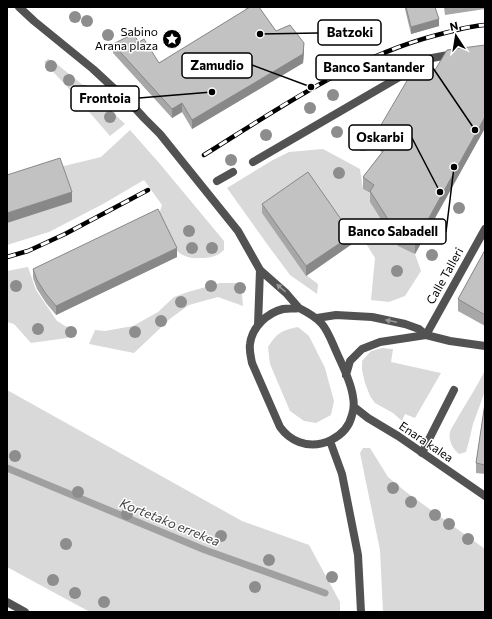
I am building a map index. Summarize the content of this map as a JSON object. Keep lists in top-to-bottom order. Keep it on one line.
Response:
{"streets":{"street":["Calle Talleri","Enara kalea"]},"water":["Kortetako errekea"],"places":{"other":["Batzoki","Zamudio","Frontoia","Banco Santander","Banco Sabadell","Oskarbi"],"place":["Sabino Arana plaza"]},"north":"top"}
